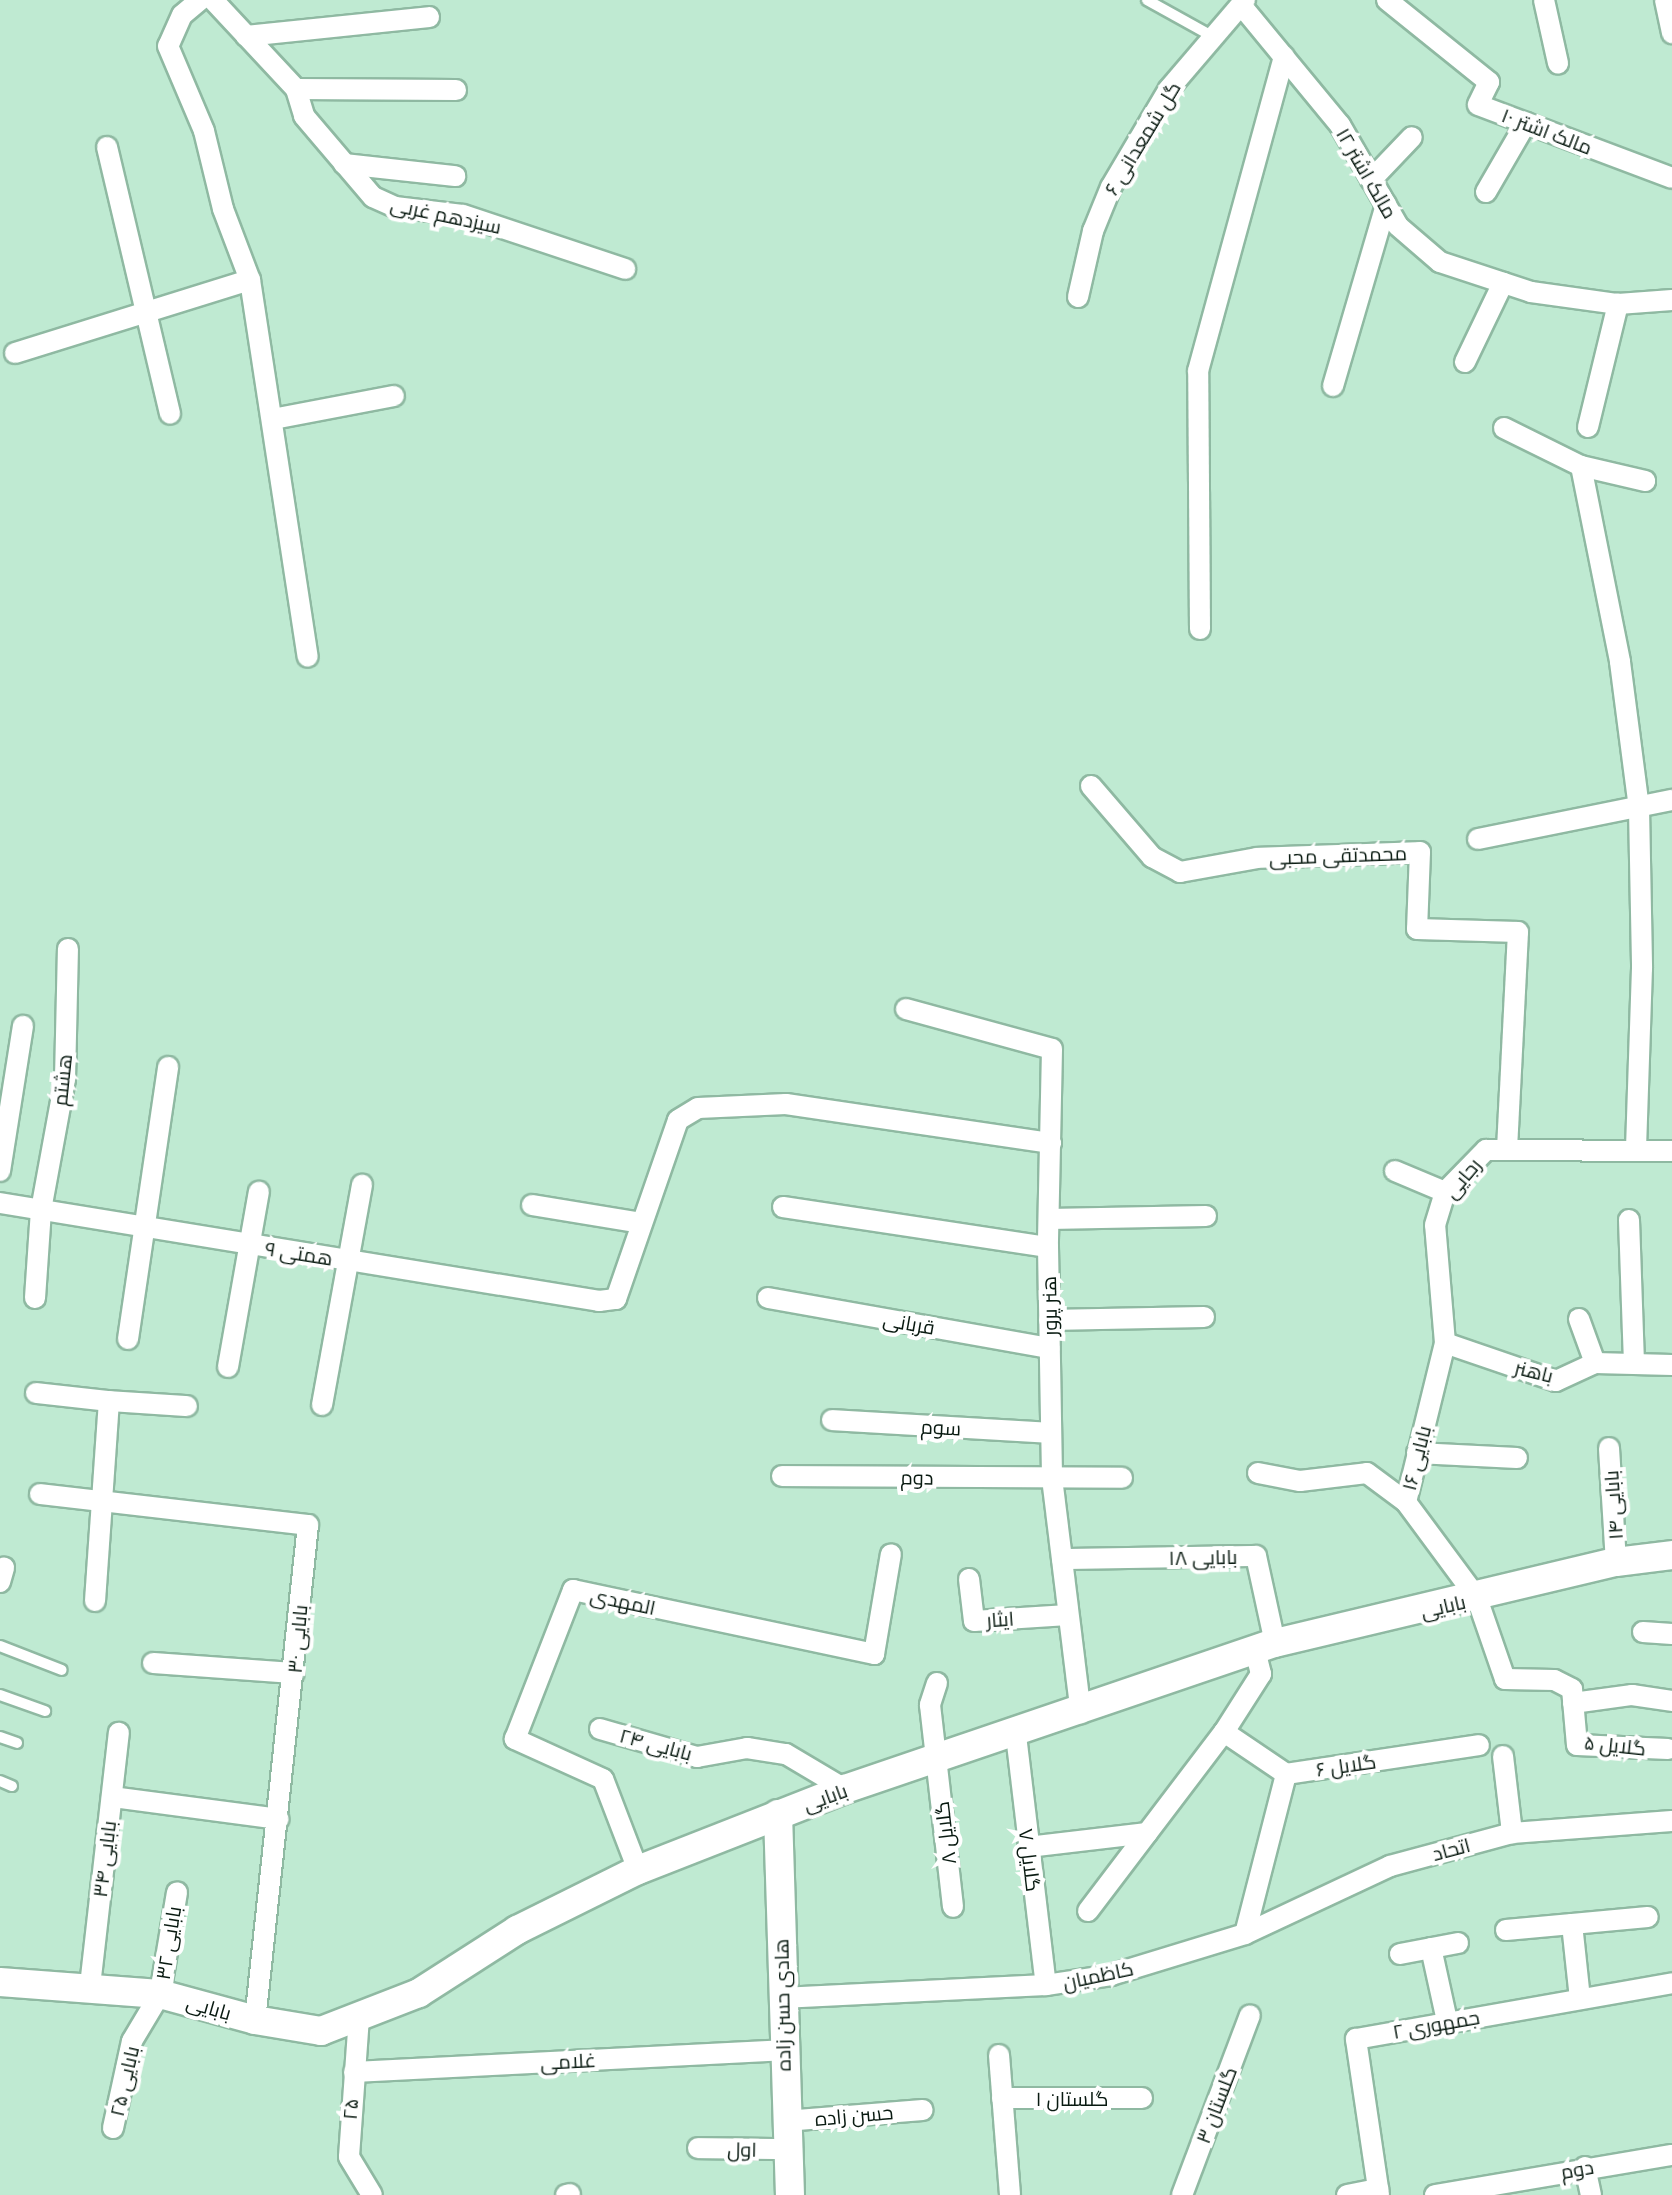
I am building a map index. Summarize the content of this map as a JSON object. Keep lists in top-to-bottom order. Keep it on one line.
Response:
{"streets":{"main road":["بابایی","هادی حسن زاده"],"street":["مالک اشتر ۱۰","گل شمعدانی ۶","مالک اشتر ۱۲","سیزدهم غربی","محمدتقی محبی","هشتم","رجایی","همتی ۹","هنر پرور","قربانی","باهنر","سوم","بابایی ۱۶","دوم","بابایی ۱۴","بابایی ۱۸","المهدی","ایثار","بابایی ۳۰","بابایی ۲۴","گلایل ۵","گلایل ۶","گلایل ۸","اتحاد","بابایی ۳۴","گلایل ۷","بابایی ۳۲","کاظمیان","جمهوری ۲","غلامی","بابایی ۲۵","گلستان ۱","گلستان ۳","۲۵","حسن زاده","اول"]},"crossings":[["گل شمعدانی ۶","مالک اشتر ۱۲"],["محمدتقی محبی","رجایی"],["هشتم","همتی ۹"],["رجایی","باهنر"],["رجایی","بابایی ۱۶"],["هنر پرور","قربانی"],["هنر پرور","سوم"],["هنر پرور","دوم"],["هنر پرور","بابایی ۱۸"],["هنر پرور","بابایی"],["هنر پرور","ایثار"],["باهنر","بابایی ۱۶"],["بابایی ۱۶","بابایی"],["بابایی ۱۶","گلایل ۵"],["بابایی ۱۴","بابایی"],["بابایی ۱۸","بابایی"],["المهدی","بابایی"],["بابایی","بابایی ۳۰"],["بابایی","بابایی ۲۴"],["بابایی","گلایل ۵"],["بابایی","گلایل ۸"],["بابایی","بابایی ۳۴"],["بابایی","گلایل ۷"],["بابایی","بابایی ۳۲"],["بابایی","هادی حسن زاده"],["بابایی","بابایی ۲۵"],["بابایی","۲۵"],["اتحاد","کاظمیان"],["گلایل ۷","کاظمیان"],["بابایی ۳۲","بابایی ۲۵"],["کاظمیان","هادی حسن زاده"],["هادی حسن زاده","غلامی"],["هادی حسن زاده","حسن زاده"],["هادی حسن زاده","اول"],["غلامی","۲۵"],["حسن زاده","اول"]]}
